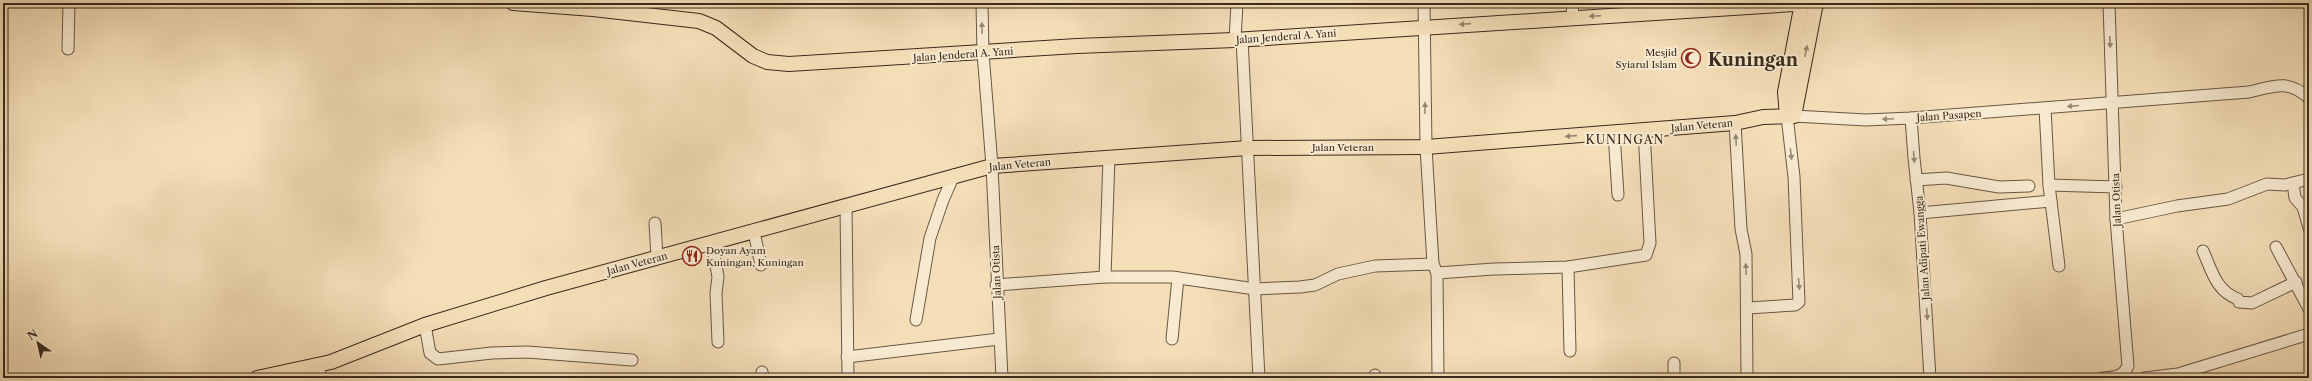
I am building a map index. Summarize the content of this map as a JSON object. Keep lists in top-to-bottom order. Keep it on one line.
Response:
{"streets":{"main road":["Jalan Jenderal A. Yani","Jalan Veteran"],"street":["Jalan Pasapen","Jalan Otista","Jalan Adipati Ewangga"]},"crossings":[["Jalan Jenderal A. Yani","Jalan Otista"],["Jalan Pasapen","Jalan Veteran"],["Jalan Pasapen","Jalan Otista"],["Jalan Pasapen","Jalan Adipati Ewangga"],["Jalan Veteran","Jalan Otista"]],"one_way":["Jalan Adipati Ewangga"],"districts":["Kuningan","KUNINGAN"],"places":{"mosque":["Mesjid Syiarul Islam"],"restaurant":["Doyan Ayam Kuningan, Kuningan"]},"north":"top left"}
